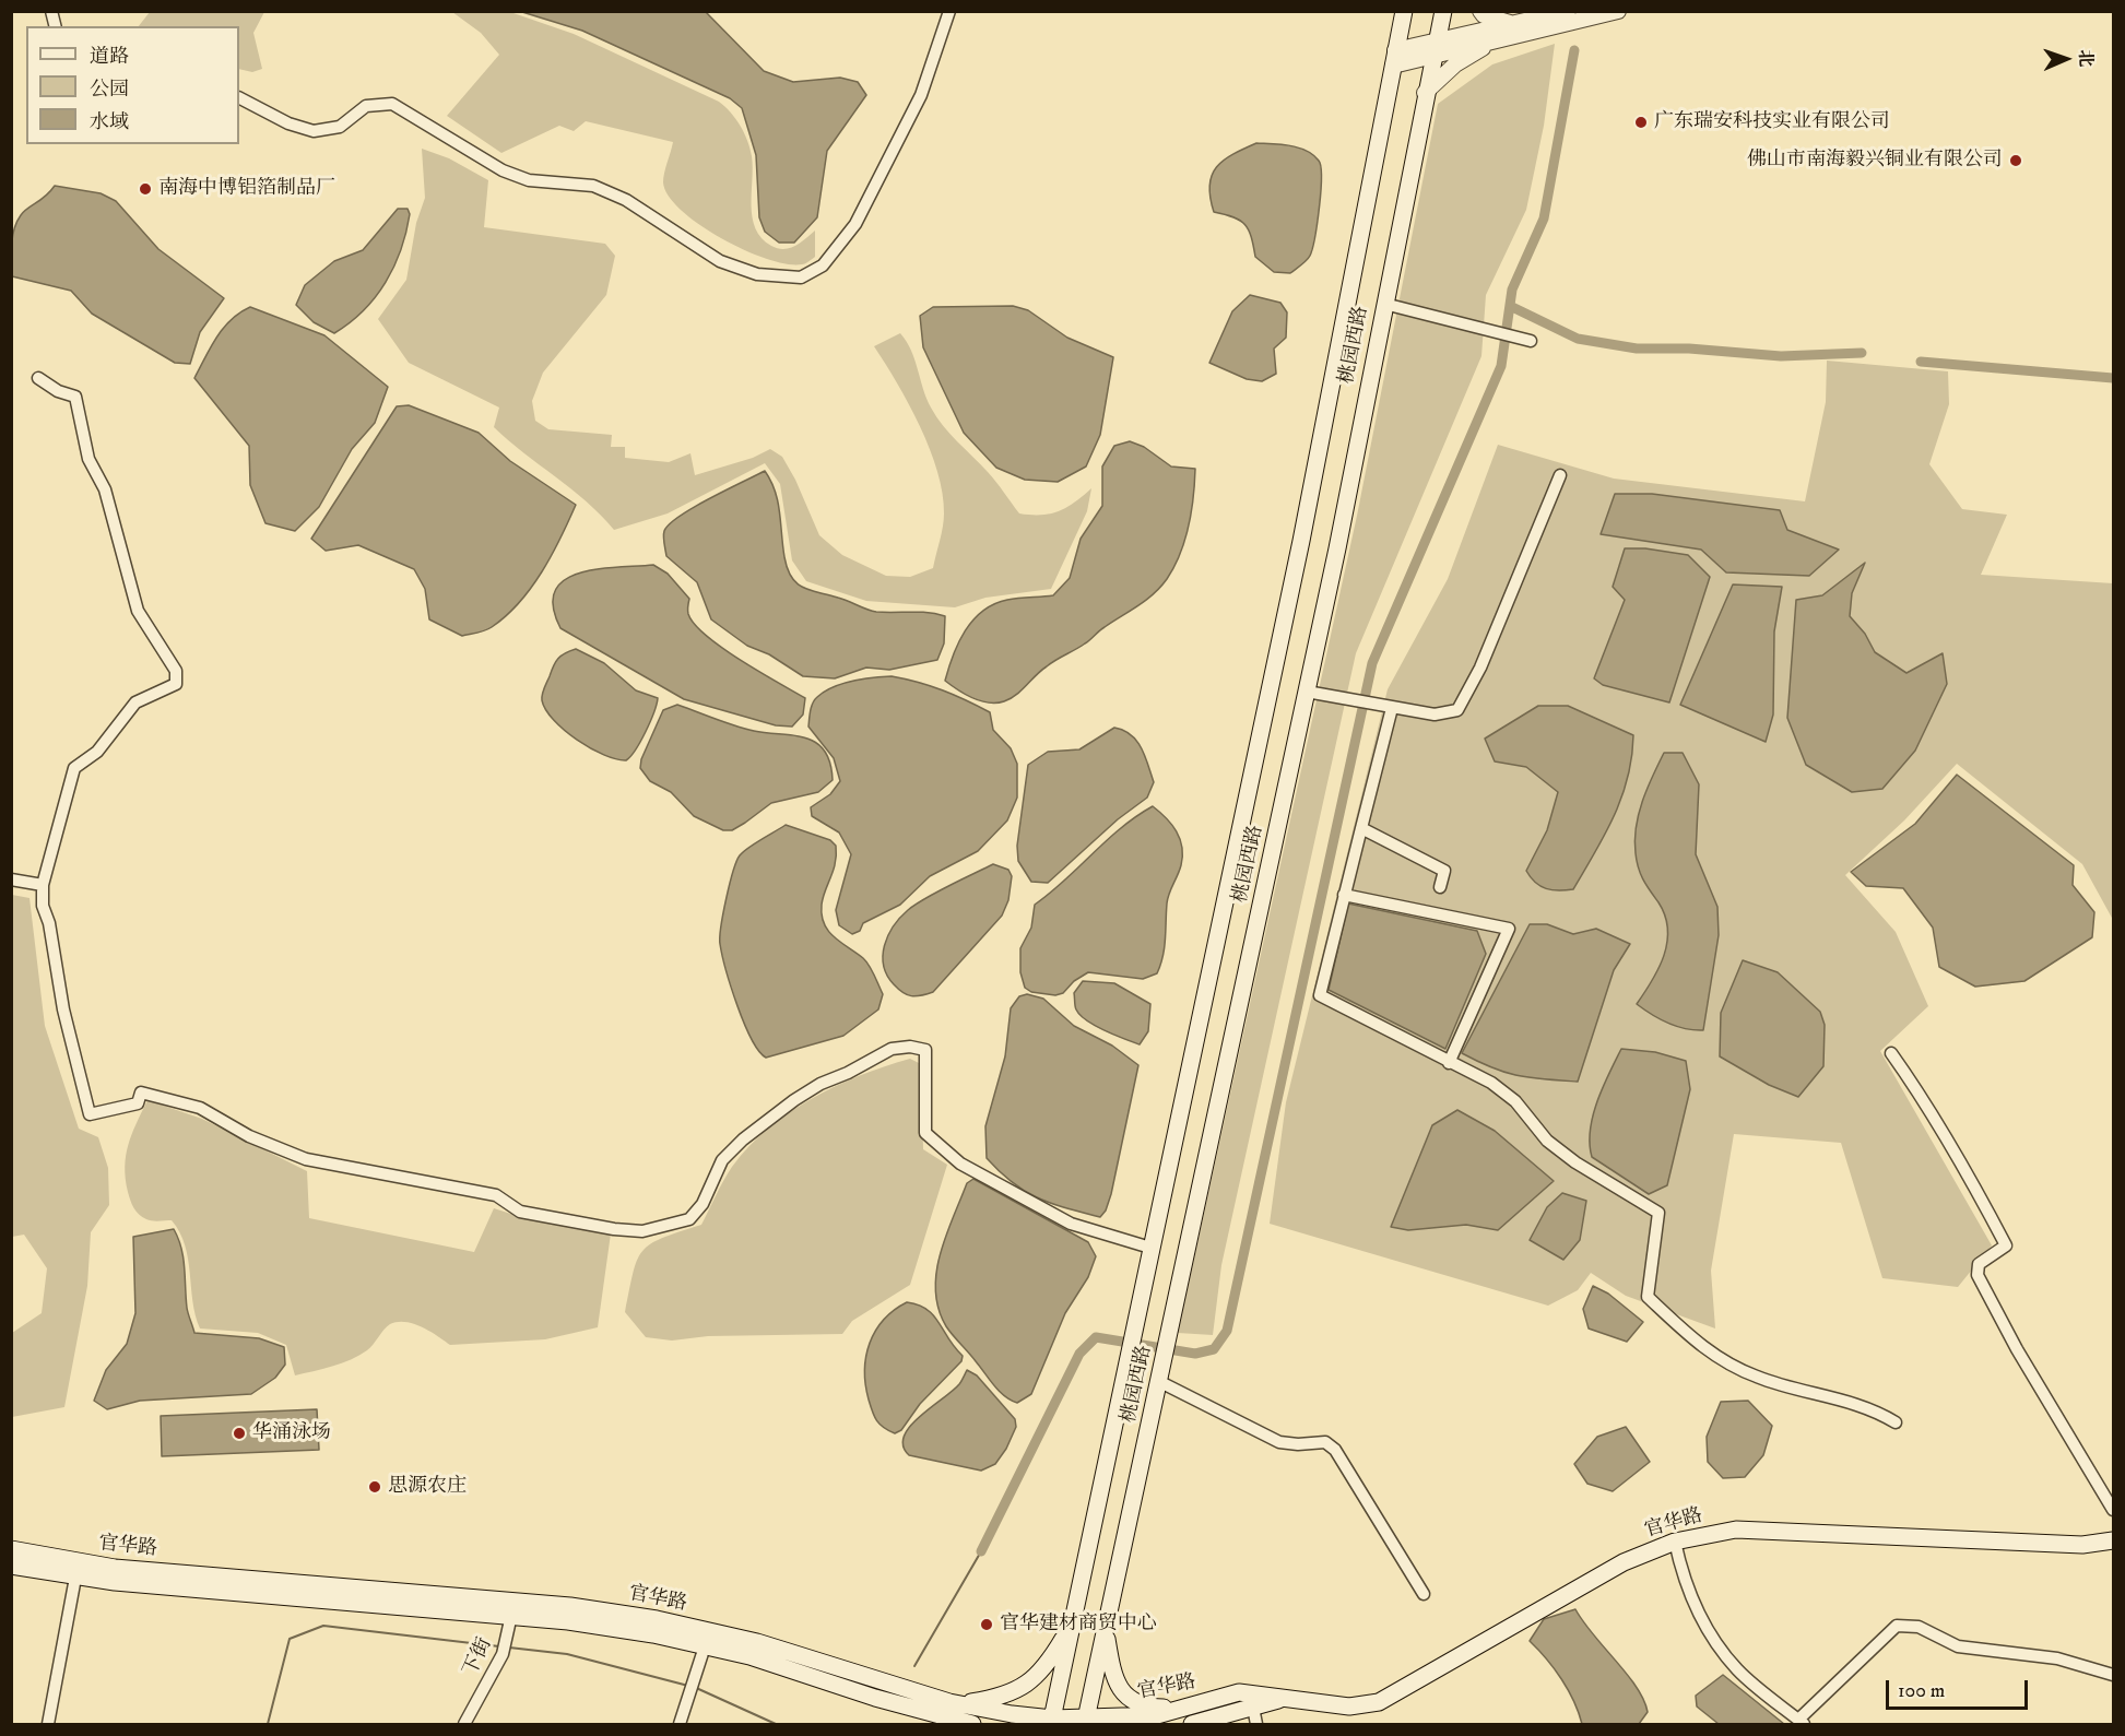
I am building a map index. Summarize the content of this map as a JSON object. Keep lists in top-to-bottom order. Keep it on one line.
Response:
{"streets":{"main road":["桃园西路","官华路"],"street":["下街"]},"crossings":[["桃园西路","官华路"],["官华路","下街"]],"places":["广东瑞安科技实业有限公司","佛山市南海毅兴铜业有限公司","南海中博铝箔制品厂","华涌泳场","思源农庄","官华建材商贸中心"],"legend":["道路","公园","水域"],"scale_bar":"100 m","north":"right"}
